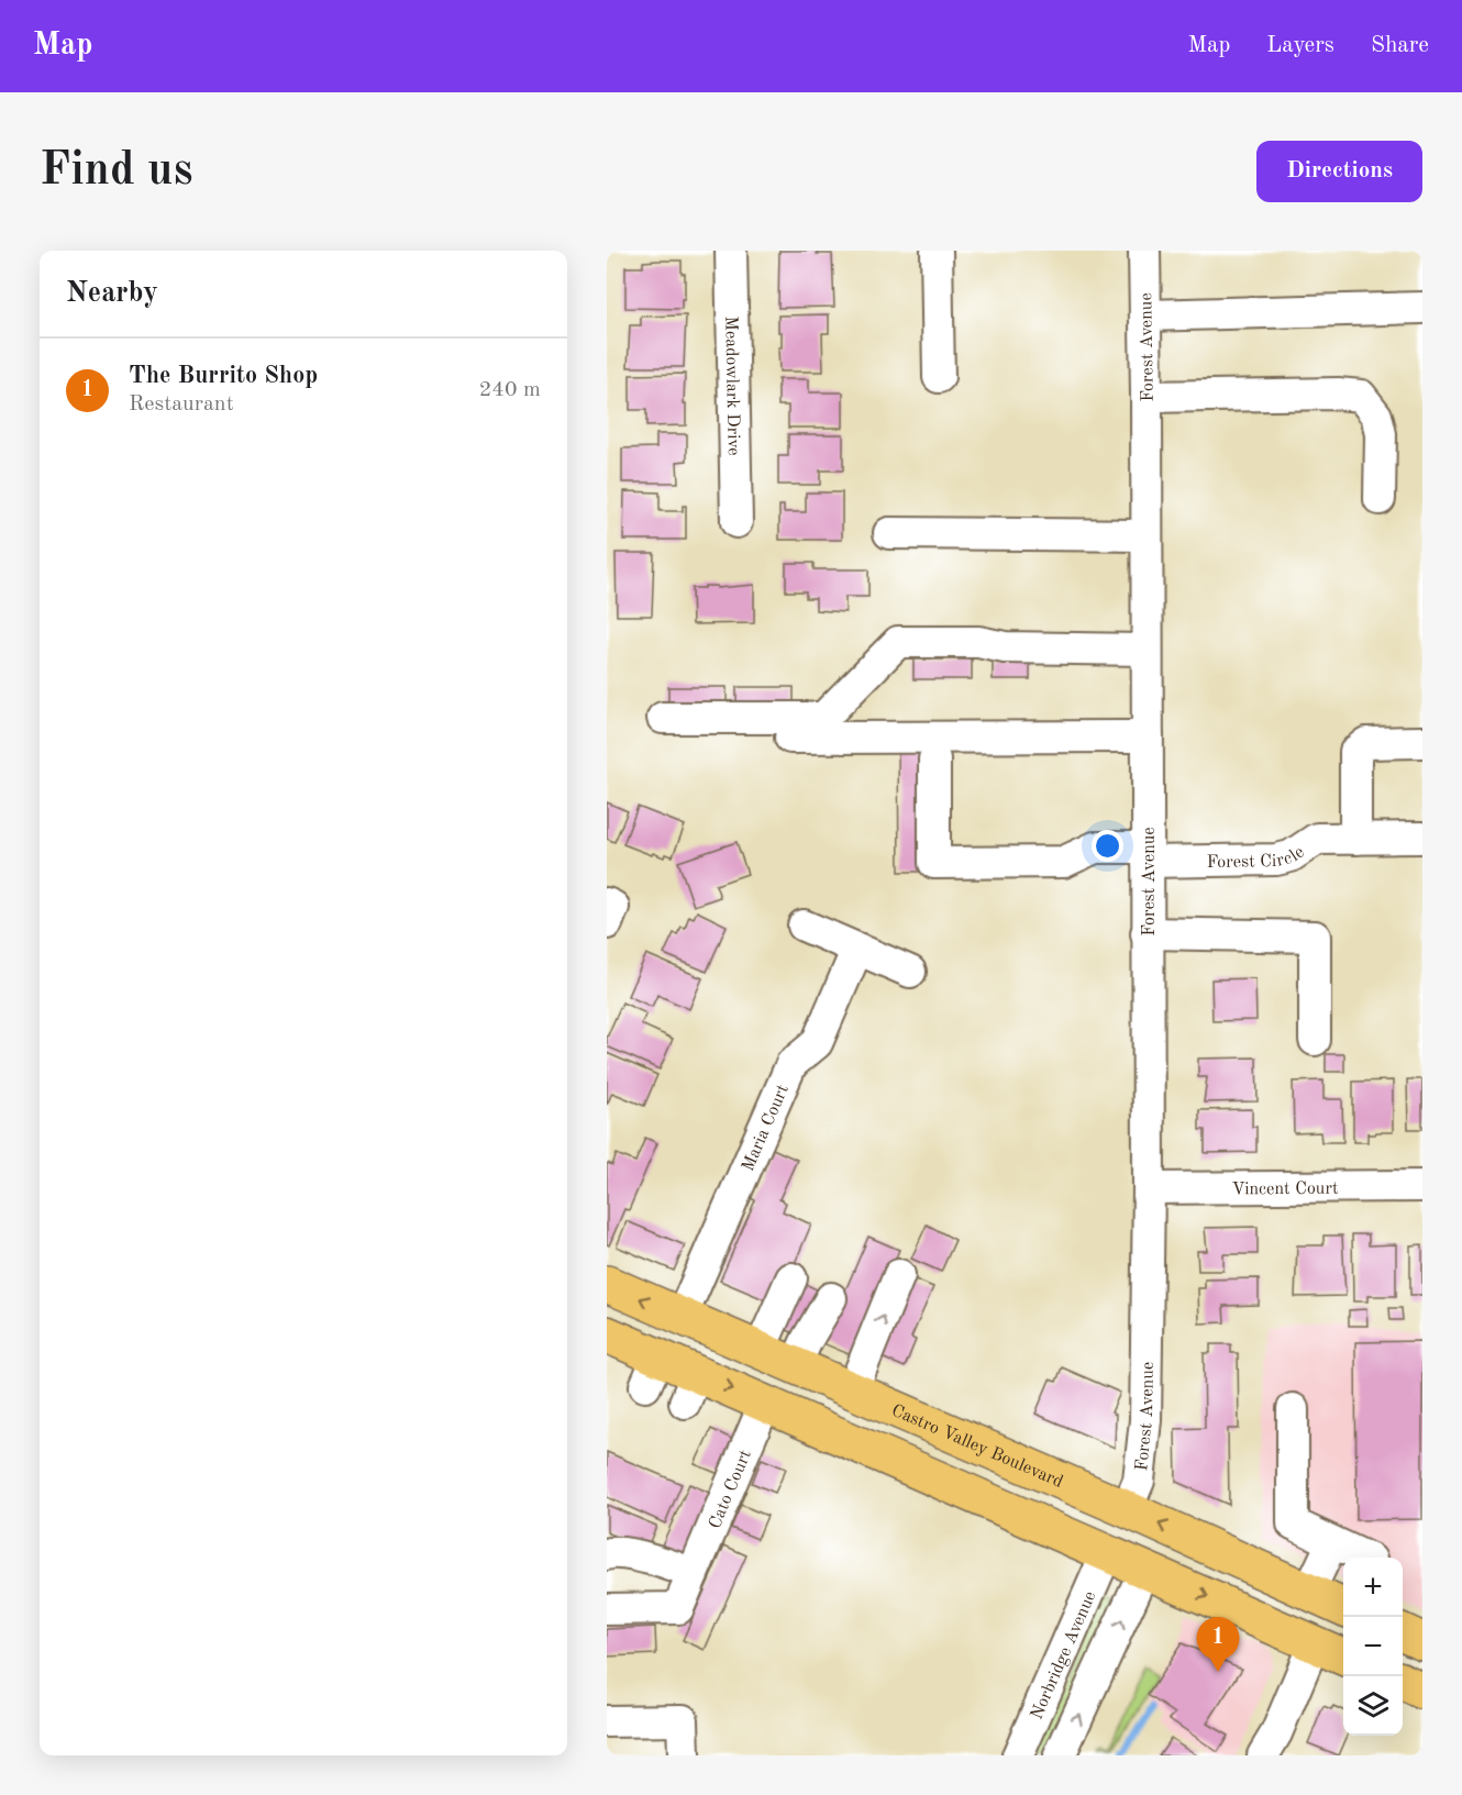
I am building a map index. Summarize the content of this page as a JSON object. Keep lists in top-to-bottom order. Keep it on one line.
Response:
{"streets":{"main road":["Castro Valley Boulevard"],"street":["Forest Avenue","Meadowlark Drive","Forest Circle","Maria Court","Vincent Court","Cato Court","Norbridge Avenue"]},"crossings":[["Forest Avenue","Forest Circle"],["Forest Avenue","Vincent Court"],["Forest Avenue","Castro Valley Boulevard"],["Maria Court","Castro Valley Boulevard"]],"page":{"header":"Map","nav":["Map","Layers","Share"],"buttons":"Directions","title":"Find us","heading":"Nearby","list":[{"mark":"1","name":"The Burrito Shop","note":"Restaurant","value":"240 m"}],"map_buttons":["+","−"],"pins":"1"}}
